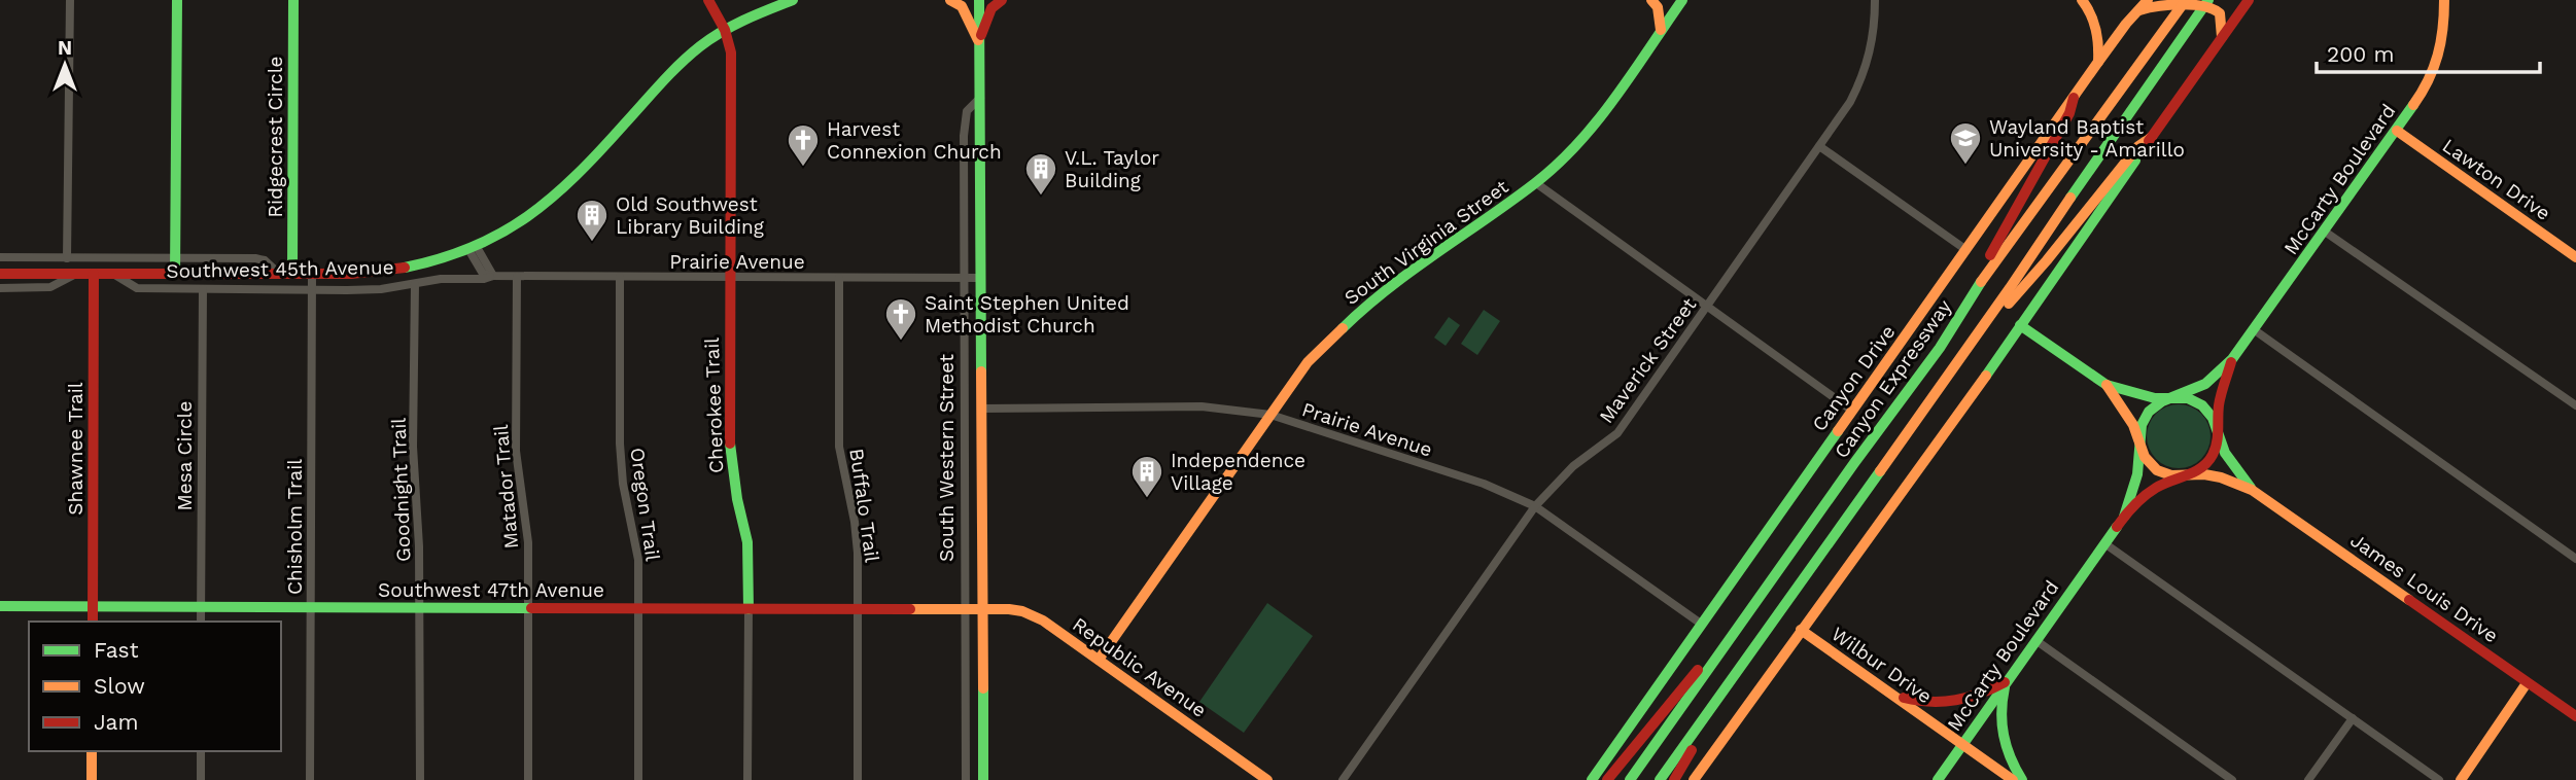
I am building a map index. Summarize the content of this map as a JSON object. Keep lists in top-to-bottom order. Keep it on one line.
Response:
{"streets":{"main road":["Ridgecrest Circle","McCarty Boulevard","Lawton Drive","South Virginia Street","Southwest 45th Avenue","Canyon Drive","Canyon Expressway","Cherokee Trail","Shawnee Trail","South Western Street","James Louis Drive","Southwest 47th Avenue","Wilbur Drive","Republic Avenue"],"street":["Prairie Avenue","Maverick Street","Mesa Circle","Matador Trail","Goodnight Trail","Oregon Trail","Buffalo Trail","Chisholm Trail"]},"crossings":[["Ridgecrest Circle","Southwest 45th Avenue"],["McCarty Boulevard","Lawton Drive"],["McCarty Boulevard","James Louis Drive"],["McCarty Boulevard","Wilbur Drive"],["South Virginia Street","Prairie Avenue"],["South Virginia Street","Republic Avenue"],["Prairie Avenue","Southwest 45th Avenue"],["Prairie Avenue","Maverick Street"],["Prairie Avenue","Canyon Drive"],["Prairie Avenue","Cherokee Trail"],["Prairie Avenue","South Western Street"],["Prairie Avenue","Matador Trail"],["Prairie Avenue","Oregon Trail"],["Prairie Avenue","Buffalo Trail"],["Southwest 45th Avenue","Cherokee Trail"],["Southwest 45th Avenue","Shawnee Trail"],["Southwest 45th Avenue","Mesa Circle"],["Southwest 45th Avenue","Goodnight Trail"],["Southwest 45th Avenue","Chisholm Trail"],["Cherokee Trail","Southwest 47th Avenue"],["Shawnee Trail","Southwest 47th Avenue"],["Mesa Circle","Southwest 47th Avenue"],["South Western Street","Southwest 47th Avenue"],["South Western Street","Republic Avenue"],["Matador Trail","Southwest 47th Avenue"],["Goodnight Trail","Southwest 47th Avenue"],["Oregon Trail","Southwest 47th Avenue"],["Buffalo Trail","Southwest 47th Avenue"],["Chisholm Trail","Southwest 47th Avenue"],["Southwest 47th Avenue","Republic Avenue"]],"places":{"school or university":["Wayland Baptist University - Amarillo"],"church":["Harvest Connexion Church","Saint Stephen United Methodist Church"],"building":["V.L. Taylor Building","Old Southwest Library Building","Independence Village"]},"legend":["Fast","Slow","Jam"],"scale_bar":"200 m","north":"top"}
